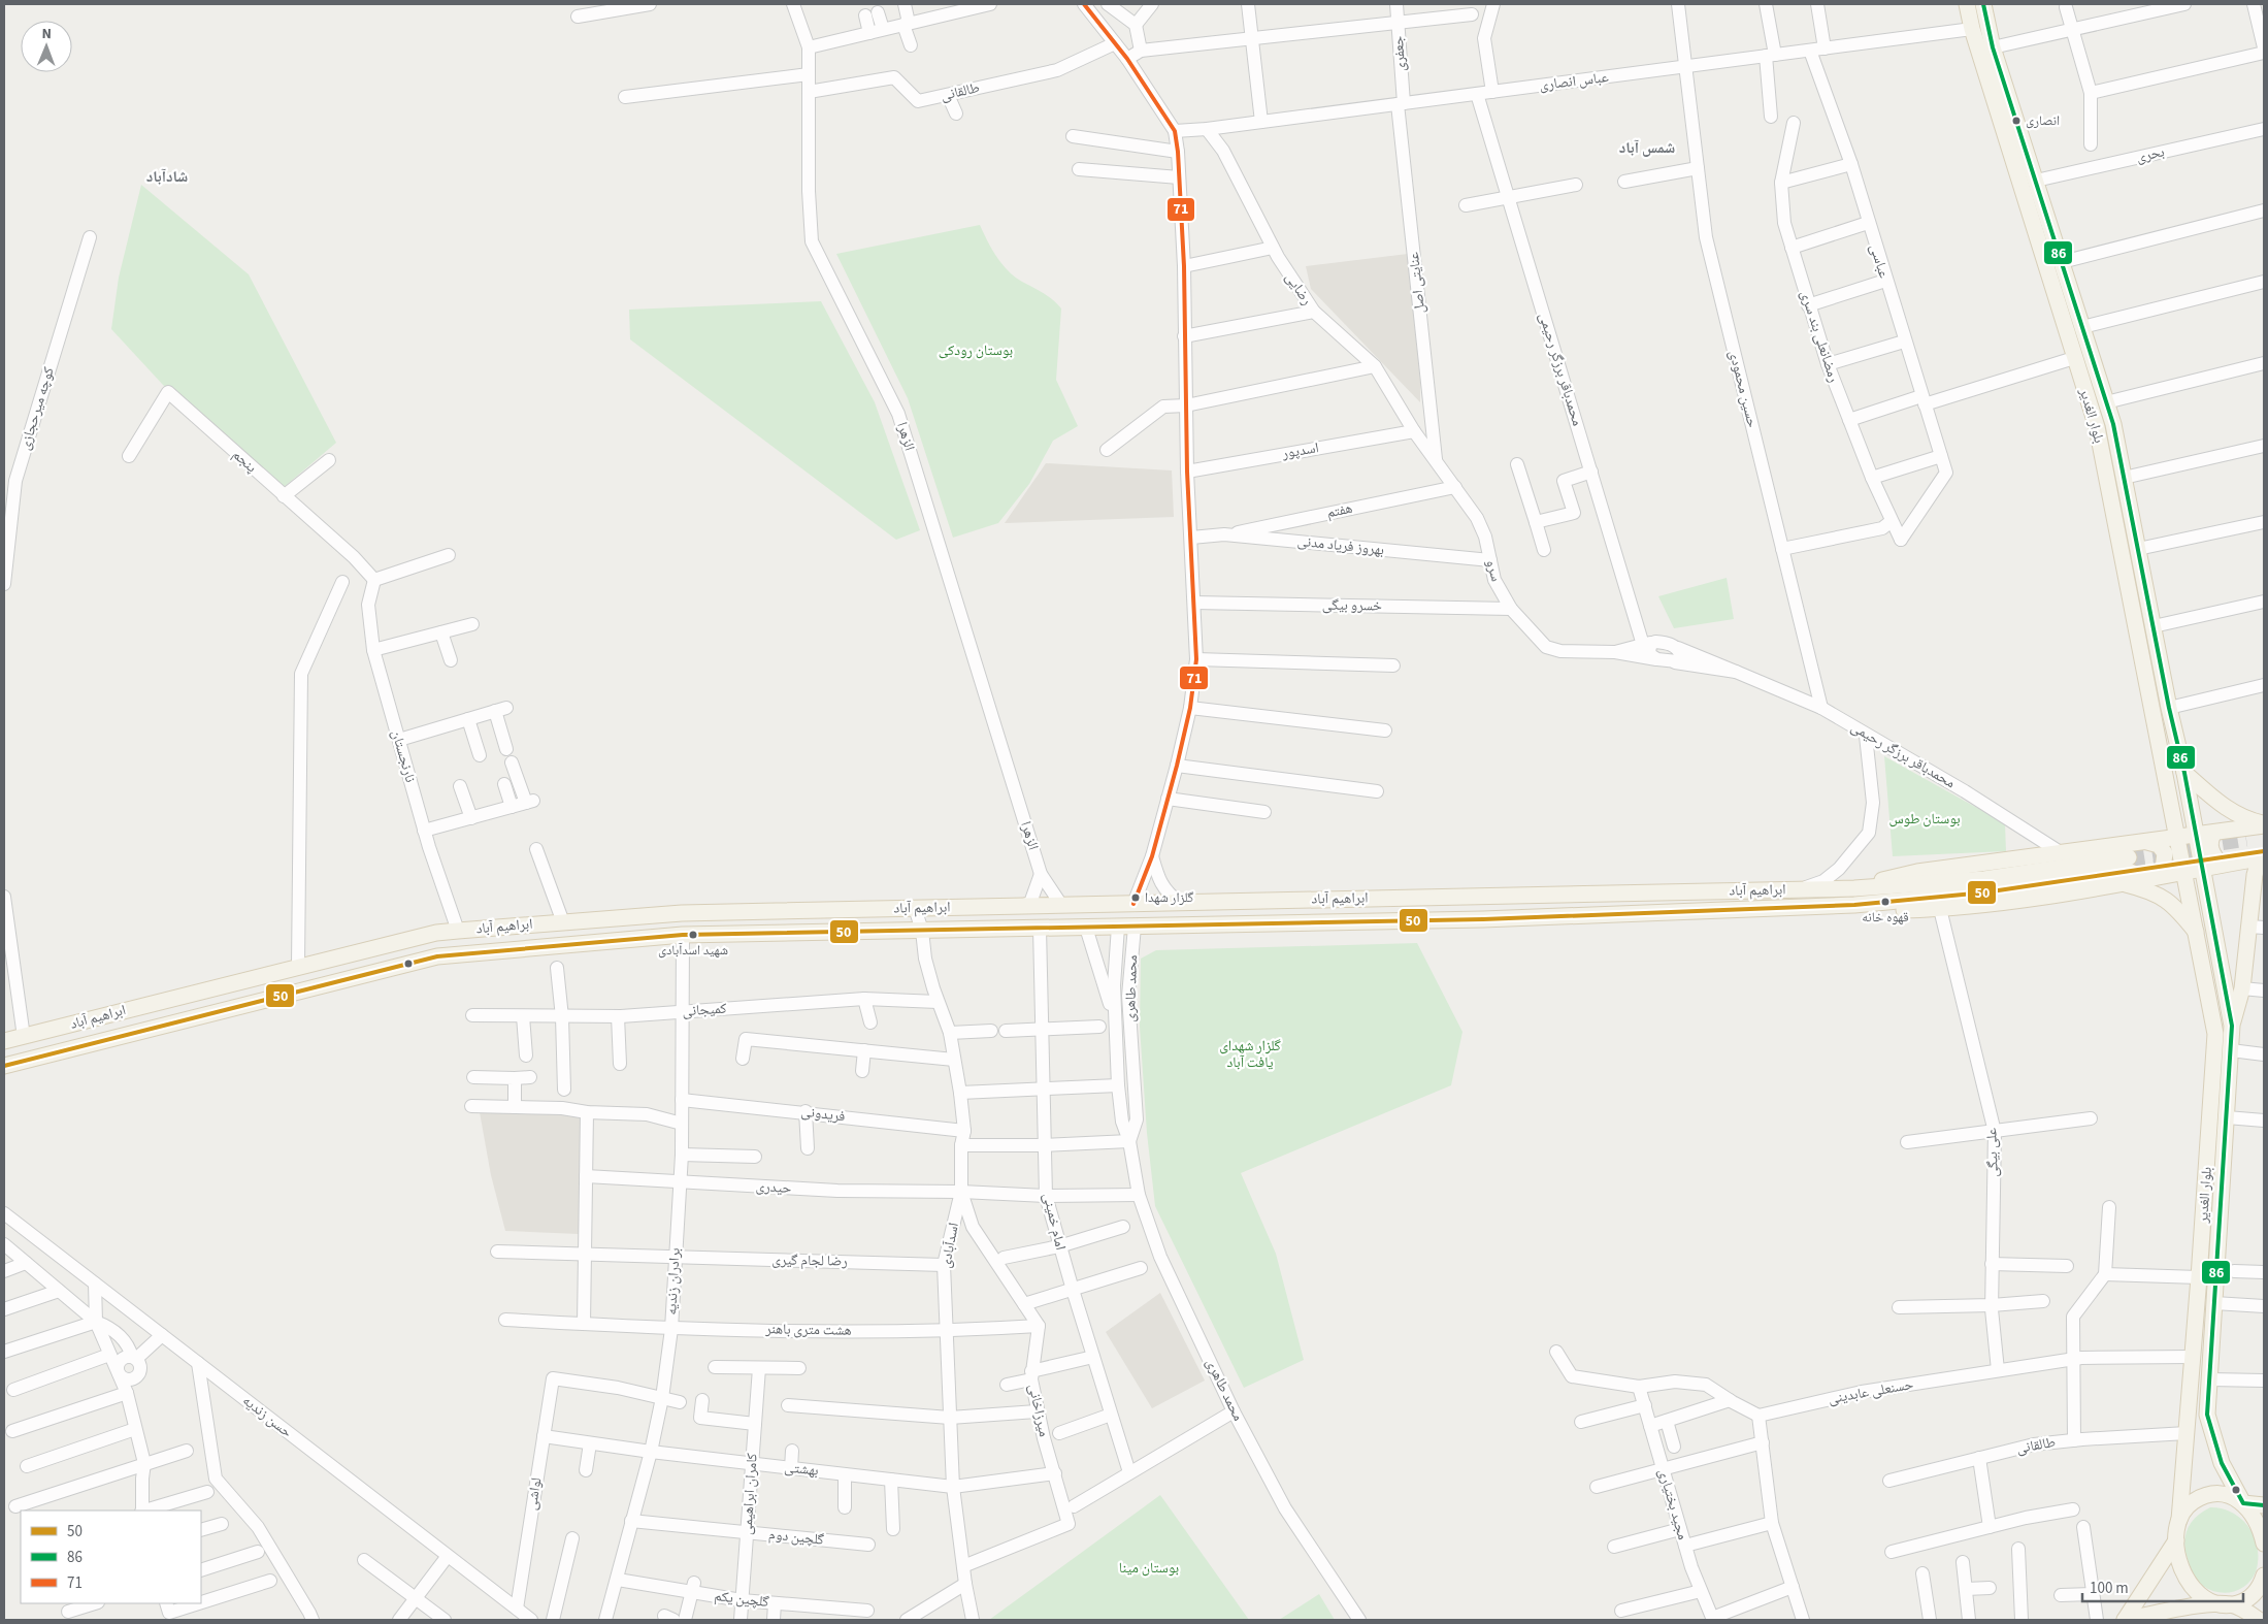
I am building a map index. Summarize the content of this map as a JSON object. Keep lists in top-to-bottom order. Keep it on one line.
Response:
{"streets":{"main road":["بلوار الغدیر","ابراهیم آباد"],"street":["جعفری","عباس انصاری","طالقانی","بحری","عباسی","عنایتی اصل","رضایی","رمضانعلی بند سری","محمدباقر برزگر رحیمی","حسین محمودی","کوچه میرحجازی","الزهرا","اسدپور","پنجم","هفتم","بهروز فریاد مدنی","سرو","خسرو بیگی","نارنجستان","محمد طاهری","کمیجانی","فریدونی","علی بیگی","حیدری","امام خمینی","اسدآبادی","رضا لجام گیری","برادران زندیه","هشت متری باهنر","حسنعلی عابدینی","میرزاخانی","حسن زندیه","بهشتی","لواشی","کامران ابراهیمی","مجید بختیاری","گلچین دوم","گلچین یکم"]},"crossings":[["جعفری","عباس انصاری"],["جعفری","عنایتی اصل"],["عباس انصاری","عباسی"],["عباس انصاری","عنایتی اصل"],["عباس انصاری","رضایی"],["عباس انصاری","محمدباقر برزگر رحیمی"],["عباس انصاری","حسین محمودی"],["عباس انصاری","بلوار الغدیر"],["طالقانی","بلوار الغدیر"],["طالقانی","الزهرا"],["بحری","بلوار الغدیر"],["عباسی","رمضانعلی بند سری"],["عنایتی اصل","سرو"],["رضایی","اسدپور"],["رضایی","سرو"],["محمدباقر برزگر رحیمی","حسین محمودی"],["محمدباقر برزگر رحیمی","سرو"],["محمدباقر برزگر رحیمی","ابراهیم آباد"],["بلوار الغدیر","ابراهیم آباد"],["بلوار الغدیر","حسنعلی عابدینی"],["الزهرا","ابراهیم آباد"],["اسدپور","سرو"],["پنجم","نارنجستان"],["هفتم","بهروز فریاد مدنی"],["هفتم","سرو"],["بهروز فریاد مدنی","سرو"],["سرو","خسرو بیگی"],["نارنجستان","ابراهیم آباد"],["ابراهیم آباد","محمد طاهری"],["ابراهیم آباد","علی بیگی"],["ابراهیم آباد","امام خمینی"],["ابراهیم آباد","اسدآبادی"],["ابراهیم آباد","برادران زندیه"],["محمد طاهری","حیدری"],["کمیجانی","اسدآبادی"],["کمیجانی","برادران زندیه"],["فریدونی","اسدآبادی"],["فریدونی","برادران زندیه"],["علی بیگی","حسنعلی عابدینی"],["حیدری","امام خمینی"],["حیدری","اسدآبادی"],["حیدری","برادران زندیه"],["اسدآبادی","رضا لجام گیری"],["اسدآبادی","هشت متری باهنر"],["اسدآبادی","میرزاخانی"],["اسدآبادی","بهشتی"],["رضا لجام گیری","برادران زندیه"],["برادران زندیه","هشت متری باهنر"],["برادران زندیه","بهشتی"],["برادران زندیه","لواشی"],["برادران زندیه","گلچین دوم"],["برادران زندیه","گلچین یکم"],["هشت متری باهنر","میرزاخانی"],["میرزاخانی","بهشتی"],["حسن زندیه","لواشی"],["بهشتی","لواشی"],["بهشتی","کامران ابراهیمی"],["کامران ابراهیمی","گلچین دوم"],["کامران ابراهیمی","گلچین یکم"]],"districts":["شمس آباد","شادآباد"],"parks":["بوستان رودکی","بوستان طوس","گلزار شهدای یافت آباد","بوستان مینا"],"places":["انصاری","گلزار شهدا","قهوه خانه","شهید اسدآبادی"],"lines":["transit line 86","transit line 71","transit line 50"],"legend":["50","86","71"],"scale_bar":"100 m","north":"top"}
